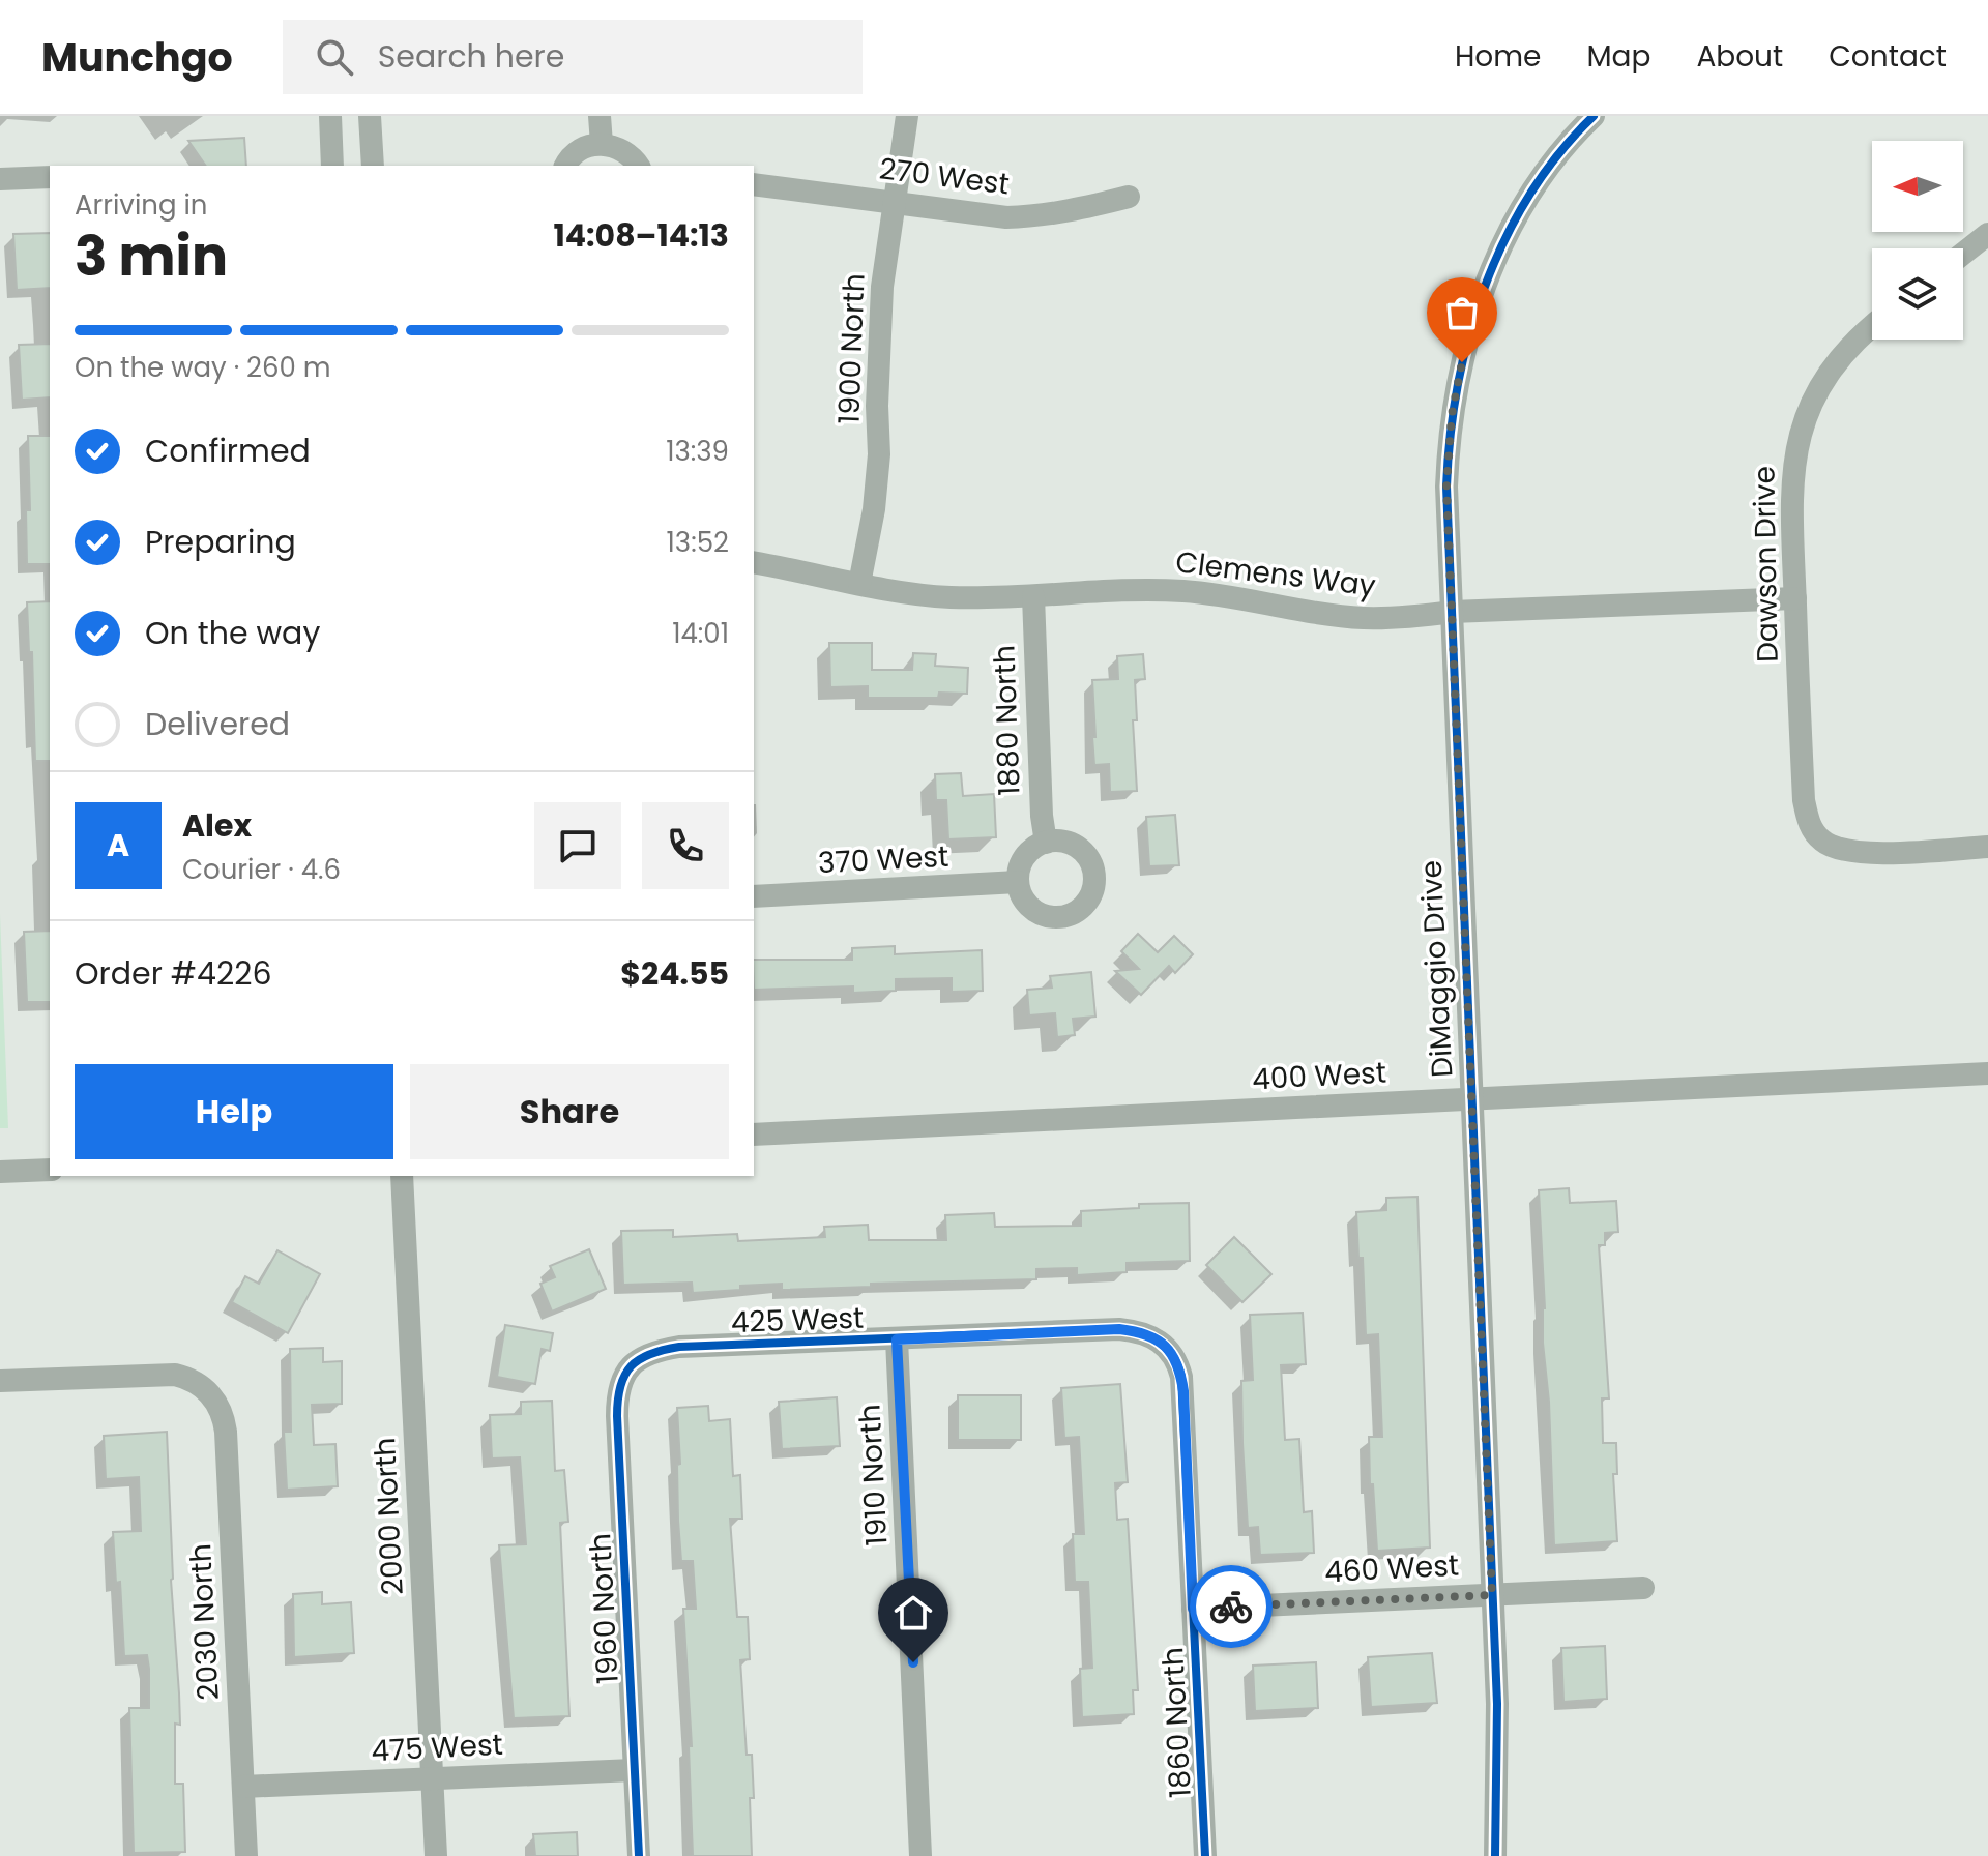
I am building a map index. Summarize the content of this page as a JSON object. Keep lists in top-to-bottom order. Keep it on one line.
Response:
{"streets":{"street":["270 West","1900 North","Dawson Drive","Clemens Way","1880 North","370 West","DiMaggio Drive","400 West","425 West","1910 North","2000 North","460 West","1960 North","2030 North","1860 North","475 West"]},"crossings":[["270 West","1900 North"],["1900 North","Clemens Way"],["Dawson Drive","Clemens Way"],["Clemens Way","1880 North"],["Clemens Way","DiMaggio Drive"],["1880 North","370 West"],["DiMaggio Drive","400 West"],["DiMaggio Drive","460 West"],["425 West","1910 North"],["425 West","1960 North"],["425 West","1860 North"],["2000 North","475 West"],["460 West","1860 North"],["1960 North","475 West"],["2030 North","475 West"]],"north":"left","page":{"header":"Munchgo","search":"Search here","nav":["Home","Map","About","Contact"],"heading":["3 min","Arriving in","14:08–14:13"],"panel":["Alex","Courier · 4.6","Order #4226","$24.55"],"bar":"On the way · 260 m","list":[["Confirmed","13:39"],["Preparing","13:52"],["On the way","14:01"],"Delivered"],"round":"A","buttons":["Help","Share"]}}
